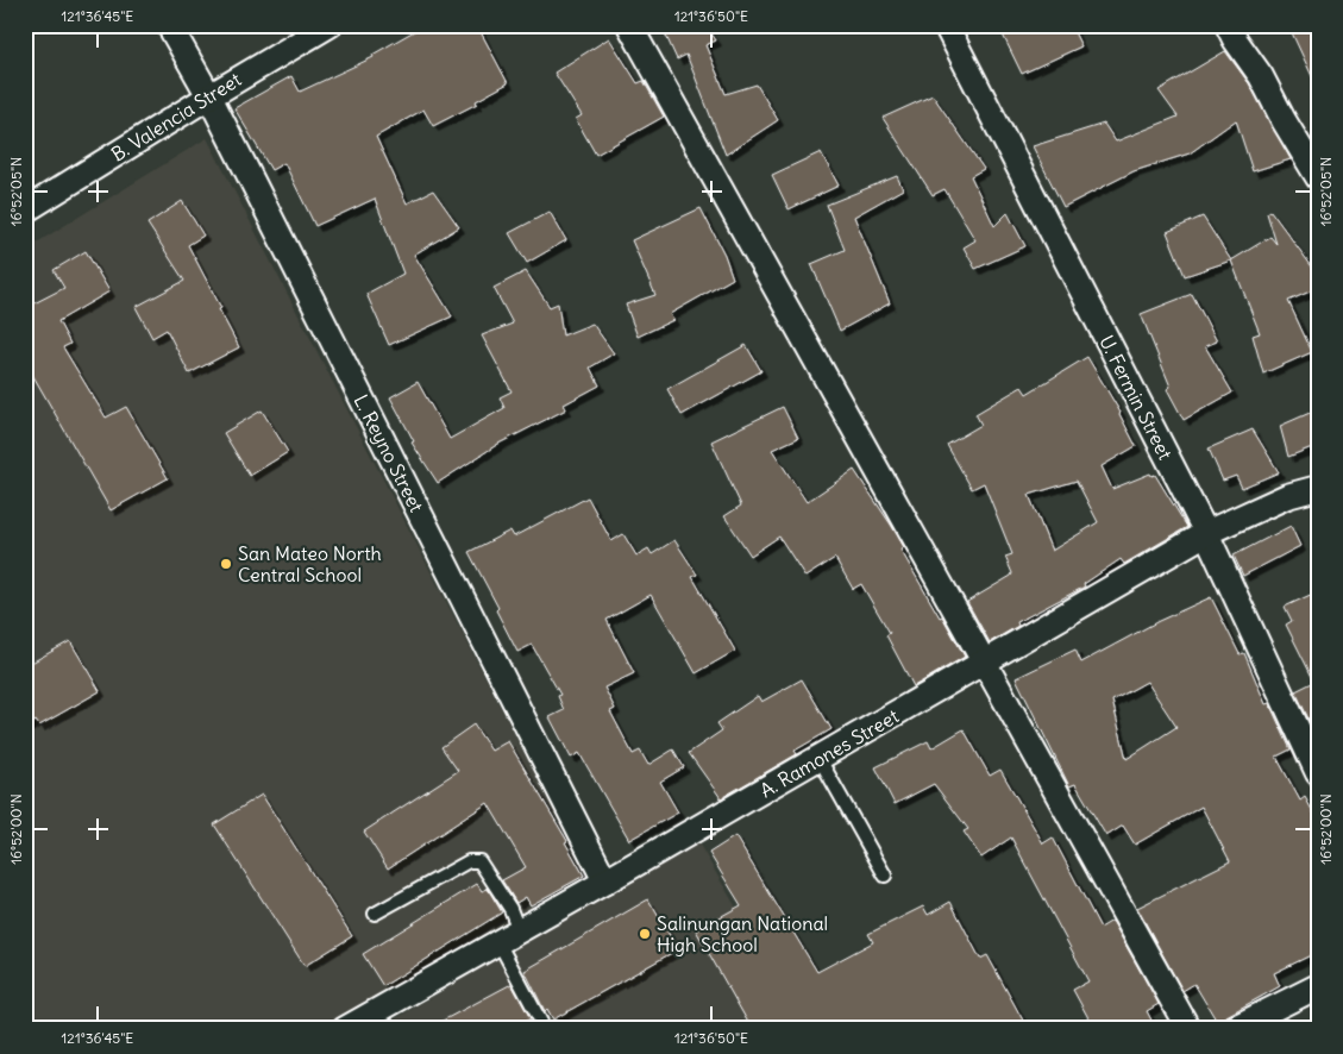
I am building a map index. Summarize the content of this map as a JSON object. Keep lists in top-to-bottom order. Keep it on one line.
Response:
{"streets":{"street":["B. Valencia Street","U. Fermin Street","L. Reyno Street","A. Ramones Street"]},"crossings":[["B. Valencia Street","L. Reyno Street"],["U. Fermin Street","A. Ramones Street"],["L. Reyno Street","A. Ramones Street"]],"places":["San Mateo North Central School","Salinungan National High School"],"coordinates":["121°36'45\"E","121°36'50\"E","16°52'05\"N","16°52'00\"N"]}
